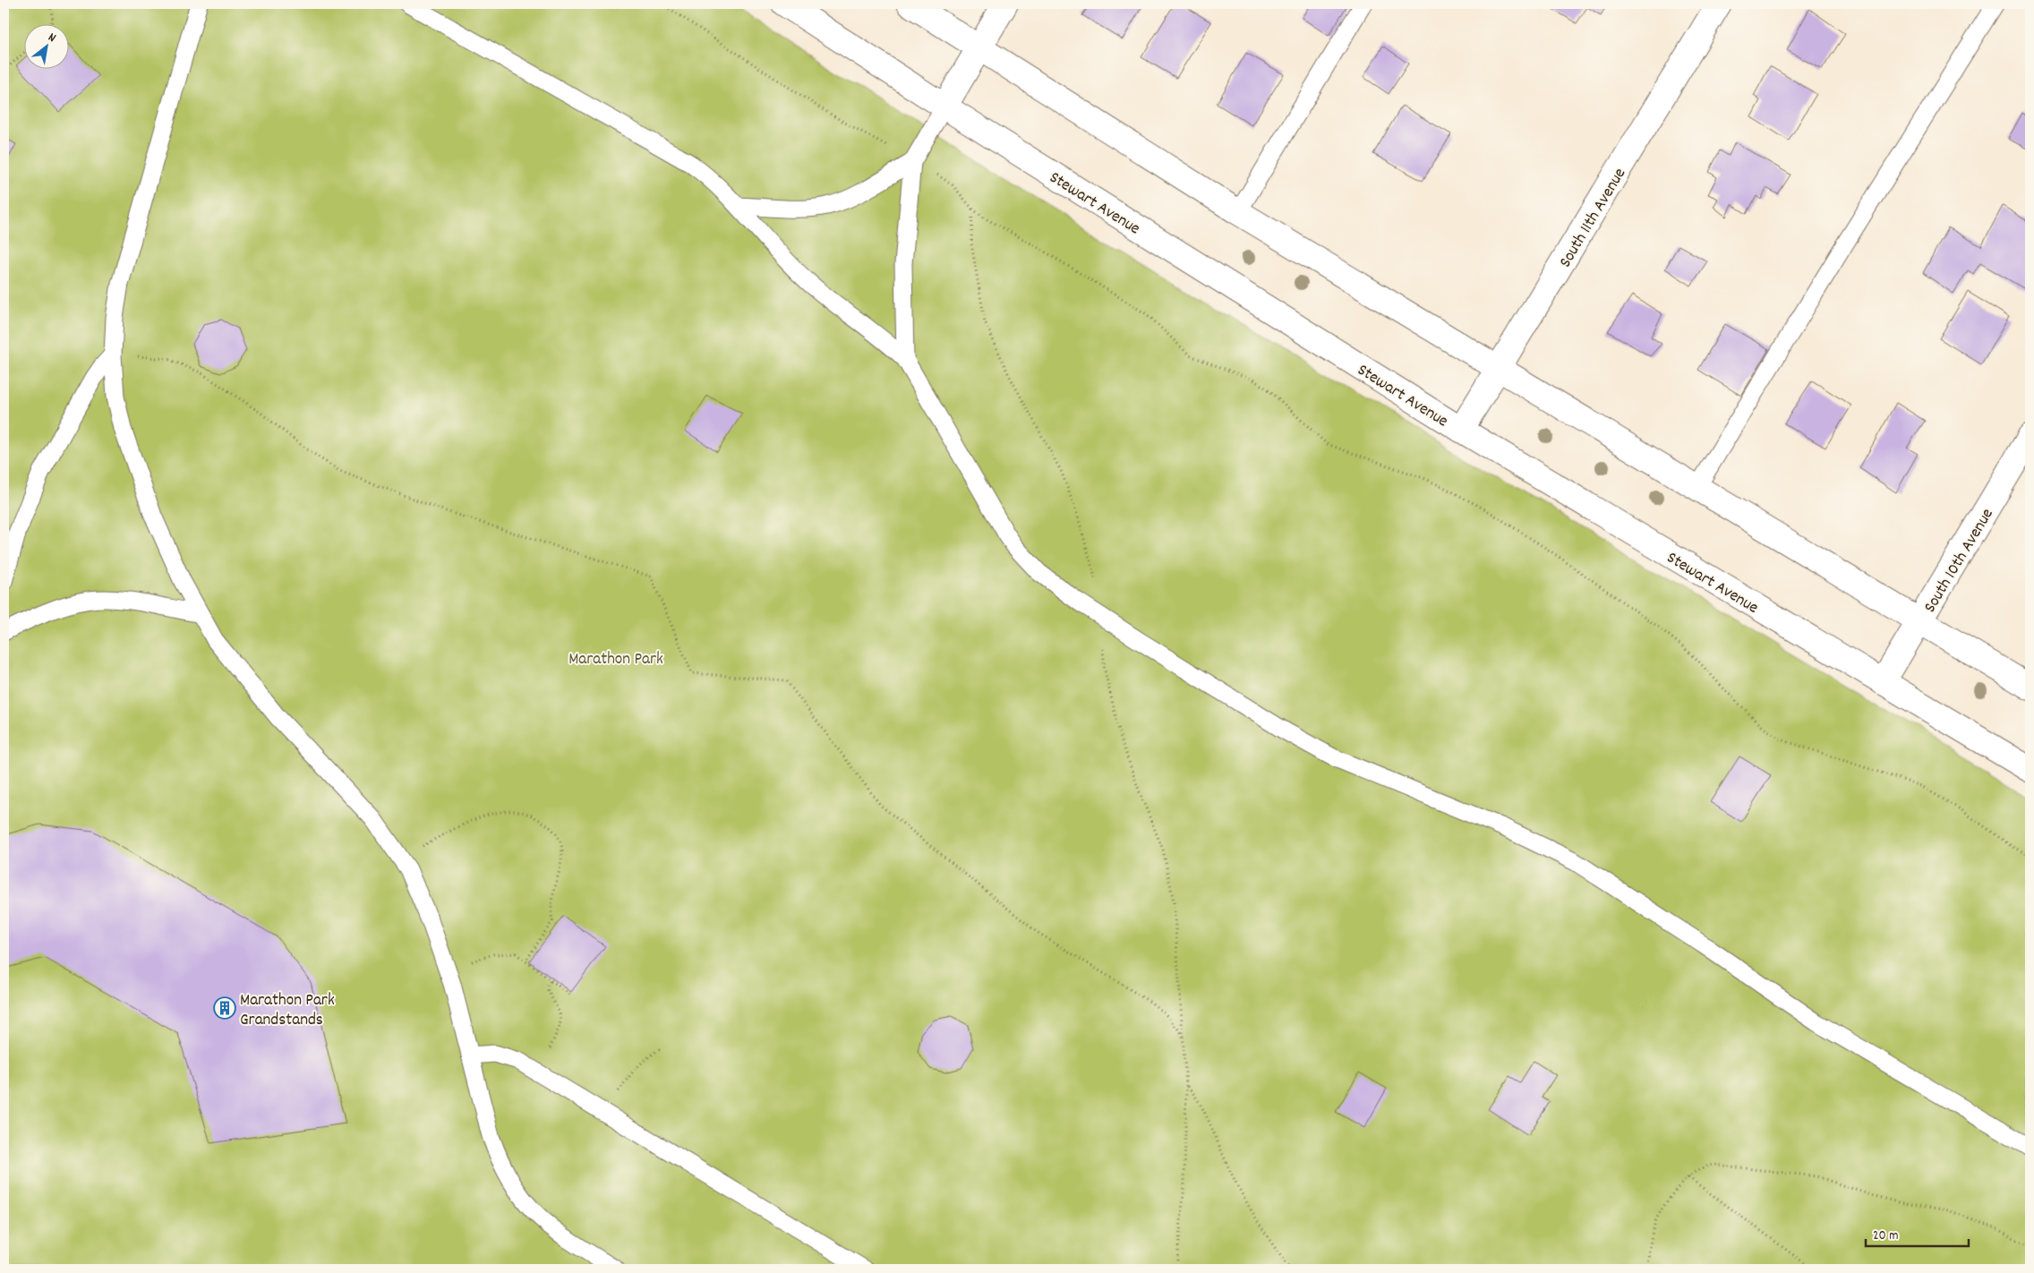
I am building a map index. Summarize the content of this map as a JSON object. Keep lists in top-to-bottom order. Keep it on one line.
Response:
{"streets":{"main road":["Stewart Avenue","South 11th Avenue","South 10th Avenue"]},"crossings":[["Stewart Avenue","South 11th Avenue"],["Stewart Avenue","South 10th Avenue"]],"parks":["Marathon Park"],"places":{"building":["Marathon Park Grandstands"]},"scale_bar":"20 m","north":"top right"}
